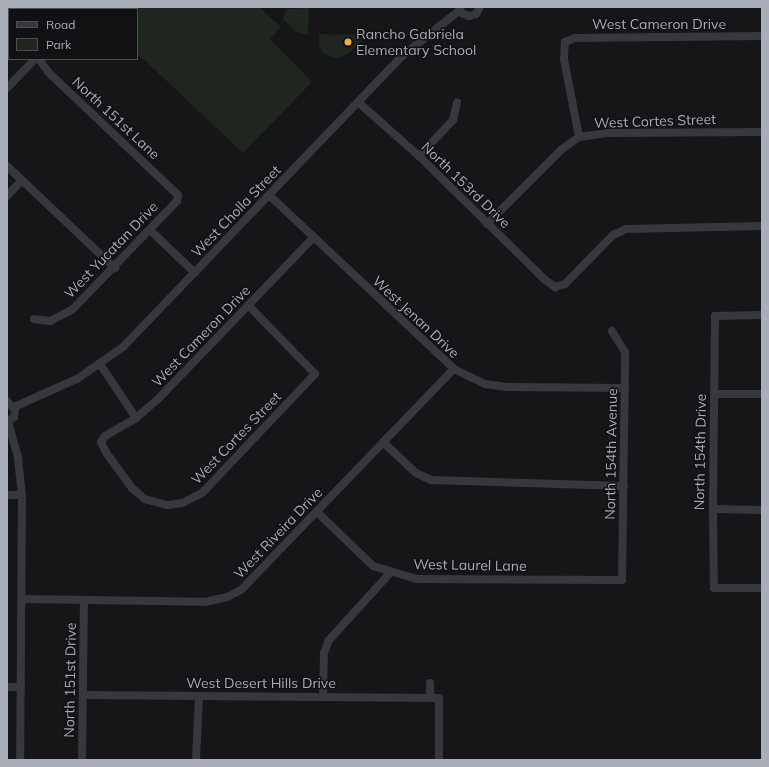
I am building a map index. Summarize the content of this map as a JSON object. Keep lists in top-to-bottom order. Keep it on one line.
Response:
{"streets":{"street":["West Cameron Drive","North 151st Lane","West Cortes Street","North 153rd Drive","West Cholla Street","West Yucatan Drive","West Jenan Drive","North 154th Drive","North 154th Avenue","West Riveira Drive","West Laurel Lane","North 151st Drive","West Desert Hills Drive"]},"crossings":[["West Cameron Drive","West Cortes Street"],["West Cameron Drive","West Jenan Drive"],["North 151st Lane","West Yucatan Drive"],["West Cortes Street","North 153rd Drive"],["North 153rd Drive","West Cholla Street"],["West Cholla Street","West Jenan Drive"],["West Jenan Drive","North 154th Avenue"],["West Jenan Drive","West Riveira Drive"],["North 154th Avenue","West Laurel Lane"],["West Riveira Drive","West Laurel Lane"],["West Riveira Drive","North 151st Drive"],["North 151st Drive","West Desert Hills Drive"]],"places":["Rancho Gabriela Elementary School"],"legend":["Road","Park"]}
